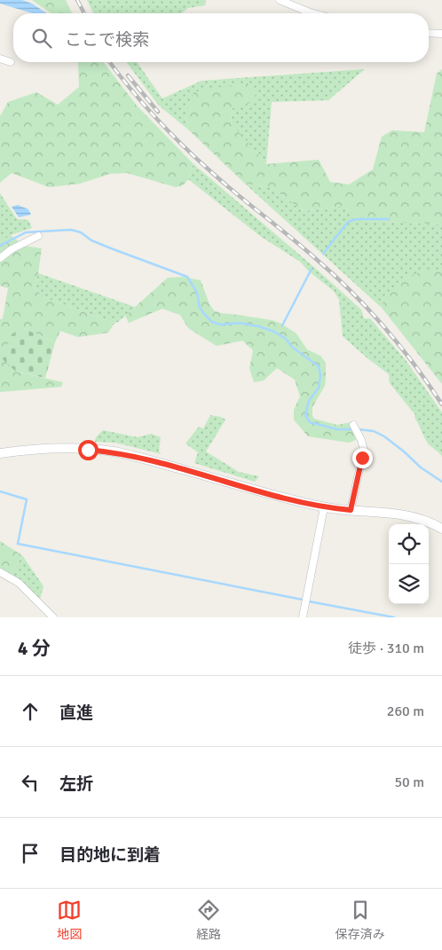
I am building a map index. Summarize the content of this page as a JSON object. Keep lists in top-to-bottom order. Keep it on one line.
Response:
{"page":{"search":"ここで検索","heading":["4 分","徒歩 · 310 m"],"list":[["直進","260 m"],["左折","50 m"],"目的地に到着"],"nav":["地図","経路","保存済み"]}}
